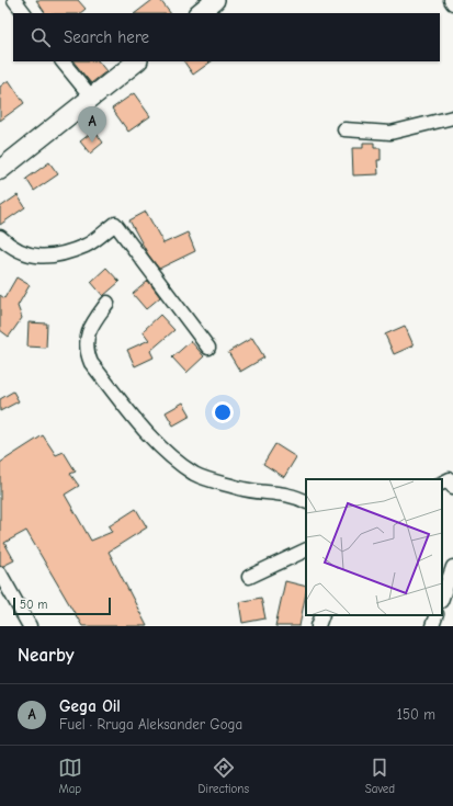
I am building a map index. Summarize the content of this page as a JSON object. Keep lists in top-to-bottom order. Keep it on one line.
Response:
{"scale_bar":"50 m","page":{"search":"Search here","pins":"A","scale":"50 m","heading":"Nearby","list":[{"mark":"A","name":"Gega Oil","note":"Fuel · Rruga Aleksander Goga","value":"150 m"}],"nav":["Map","Directions","Saved"]}}
